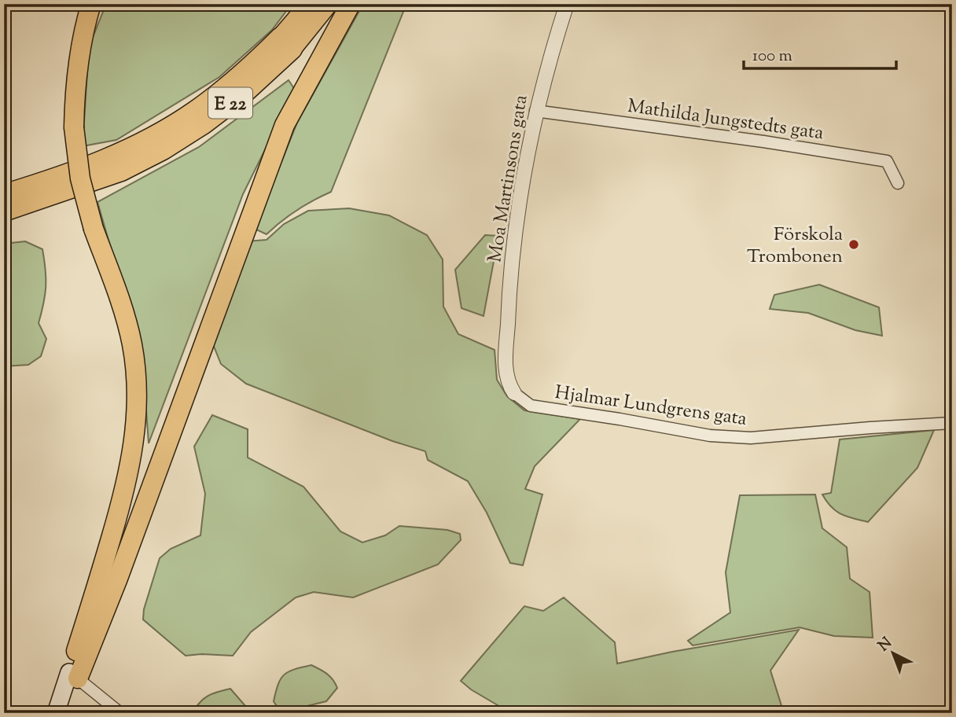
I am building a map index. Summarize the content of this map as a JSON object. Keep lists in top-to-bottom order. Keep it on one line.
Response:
{"streets":{"highway":["E 22"],"street":["Mathilda Jungstedts gata","Moa Martinsons gata","Hjalmar Lundgrens gata"]},"crossings":[["Mathilda Jungstedts gata","Moa Martinsons gata"],["Moa Martinsons gata","Hjalmar Lundgrens gata"]],"places":["Förskola Trombonen"],"scale_bar":"100 m","north":"top left"}
